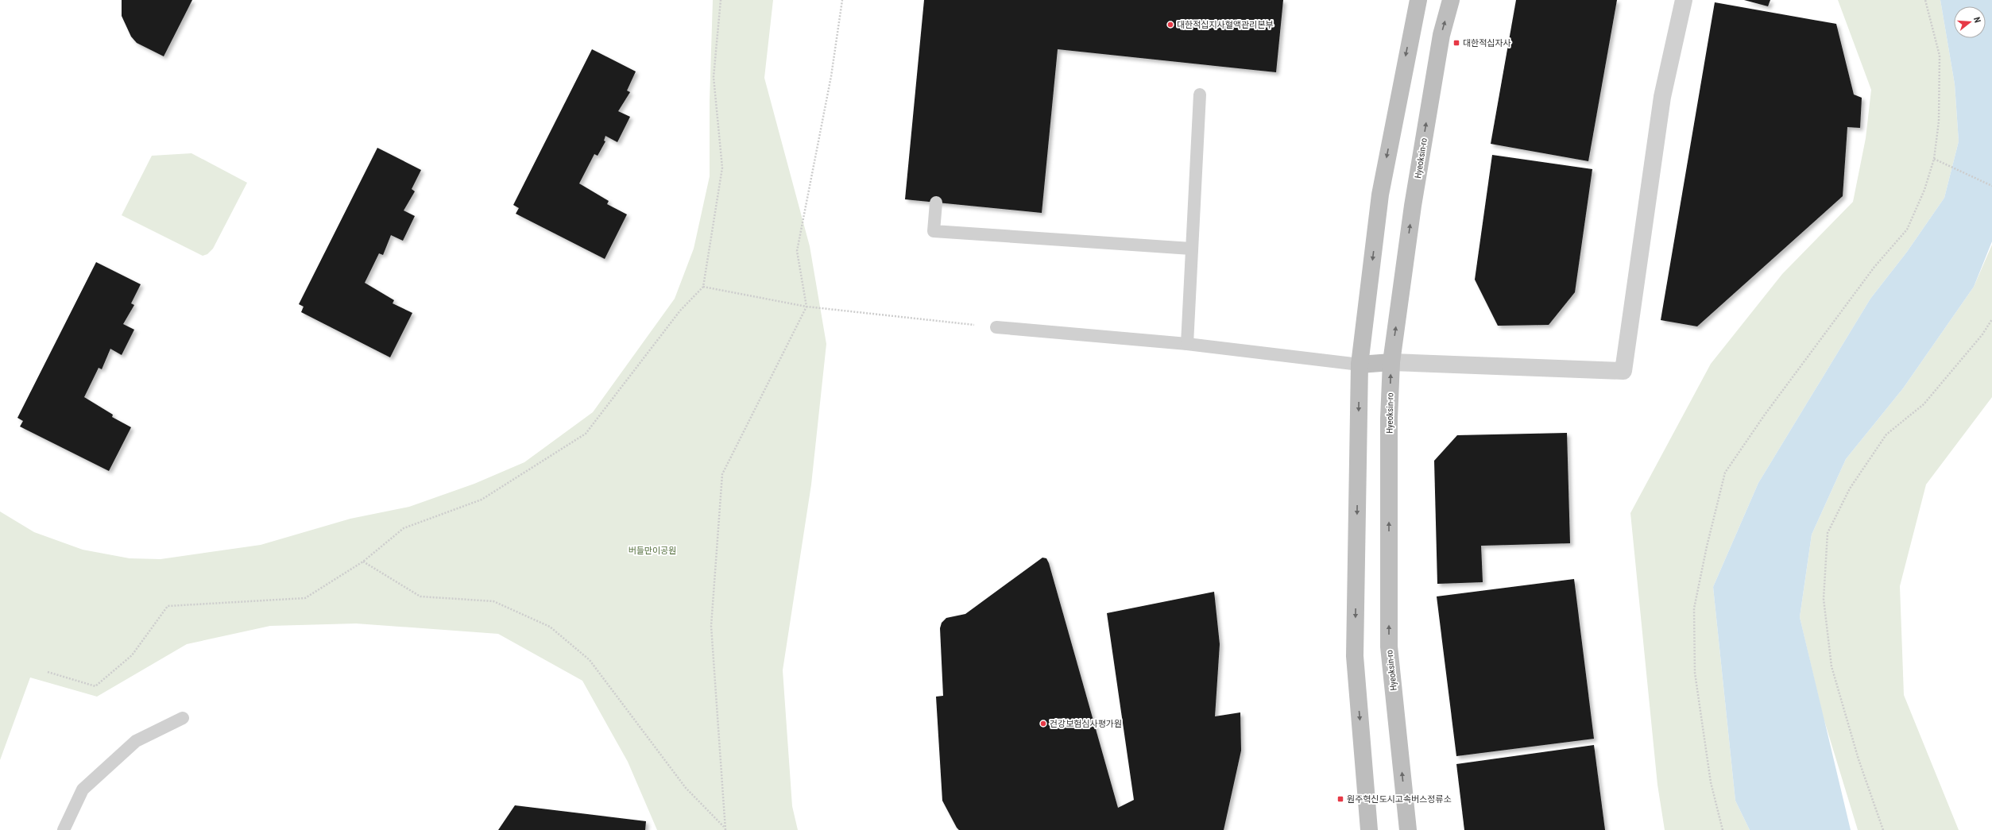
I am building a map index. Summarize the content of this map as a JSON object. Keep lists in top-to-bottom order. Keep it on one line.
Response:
{"streets":{"street":["Hyeoksin-ro"]},"parks":["버들만이공원"],"places":{"other":["대한적십지사혈액관리본부","건강보험심사평가원"],"transit":["대한적십자사","원주혁신도시고속버스정류소"]},"north":"right"}
